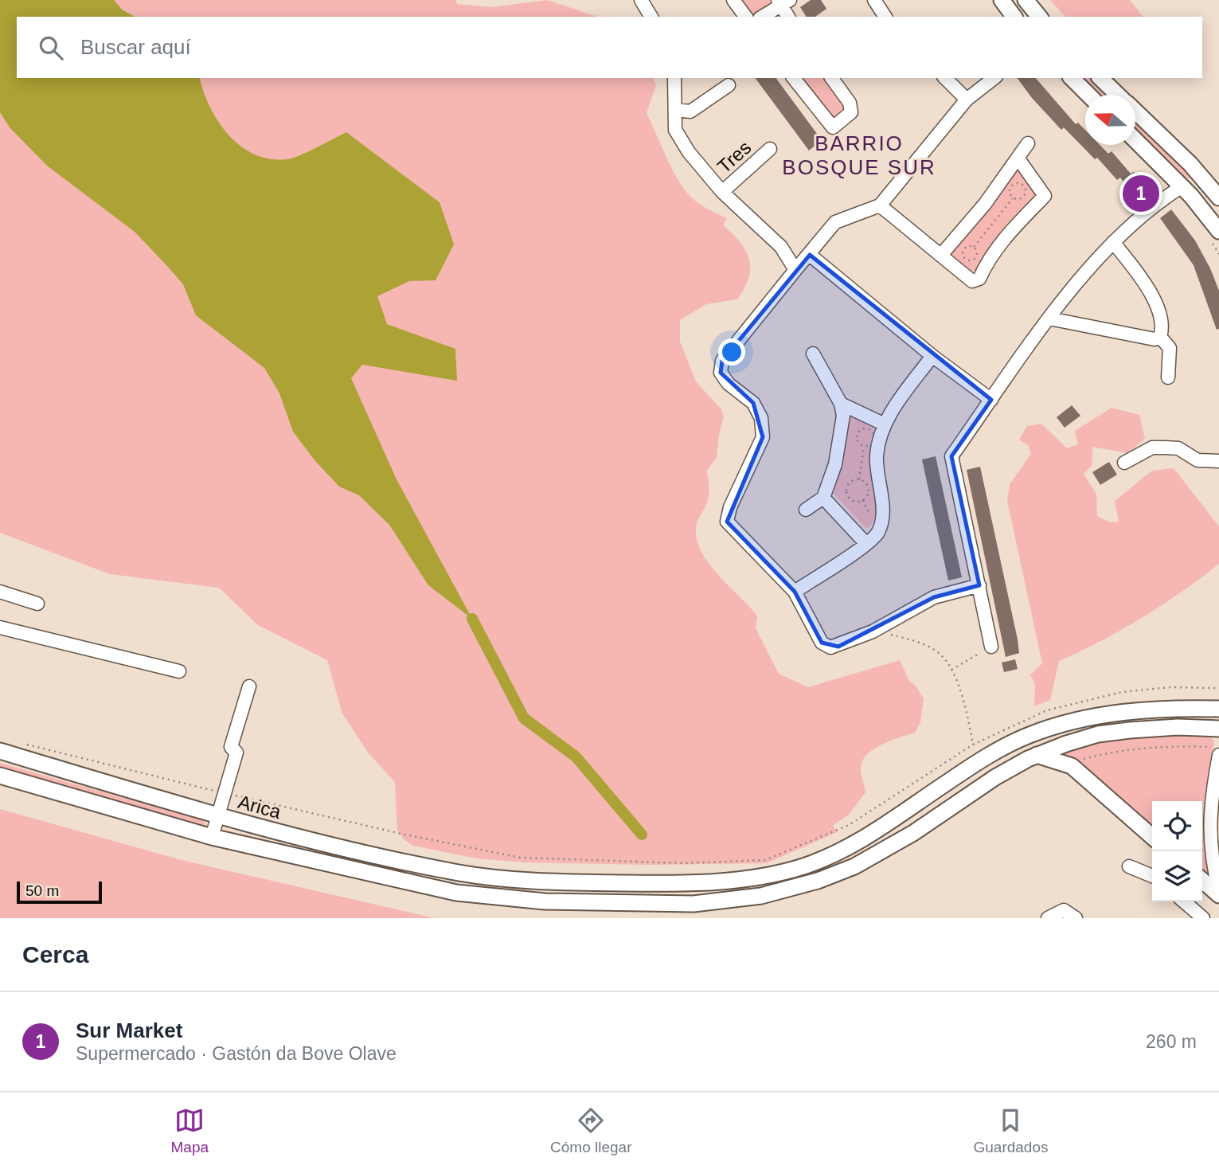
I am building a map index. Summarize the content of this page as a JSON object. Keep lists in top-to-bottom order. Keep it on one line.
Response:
{"streets":{"main road":["Arica"],"street":["Tres"]},"districts":["BARRIO BOSQUE SUR"],"scale_bar":"50 m","north":"left","page":{"search":"Buscar aquí","pins":"1","scale":"50 m","heading":"Cerca","list":[{"mark":"1","name":"Sur Market","note":"Supermercado · Gastón da Bove Olave","value":"260 m"}],"nav":["Mapa","Cómo llegar","Guardados"]}}
